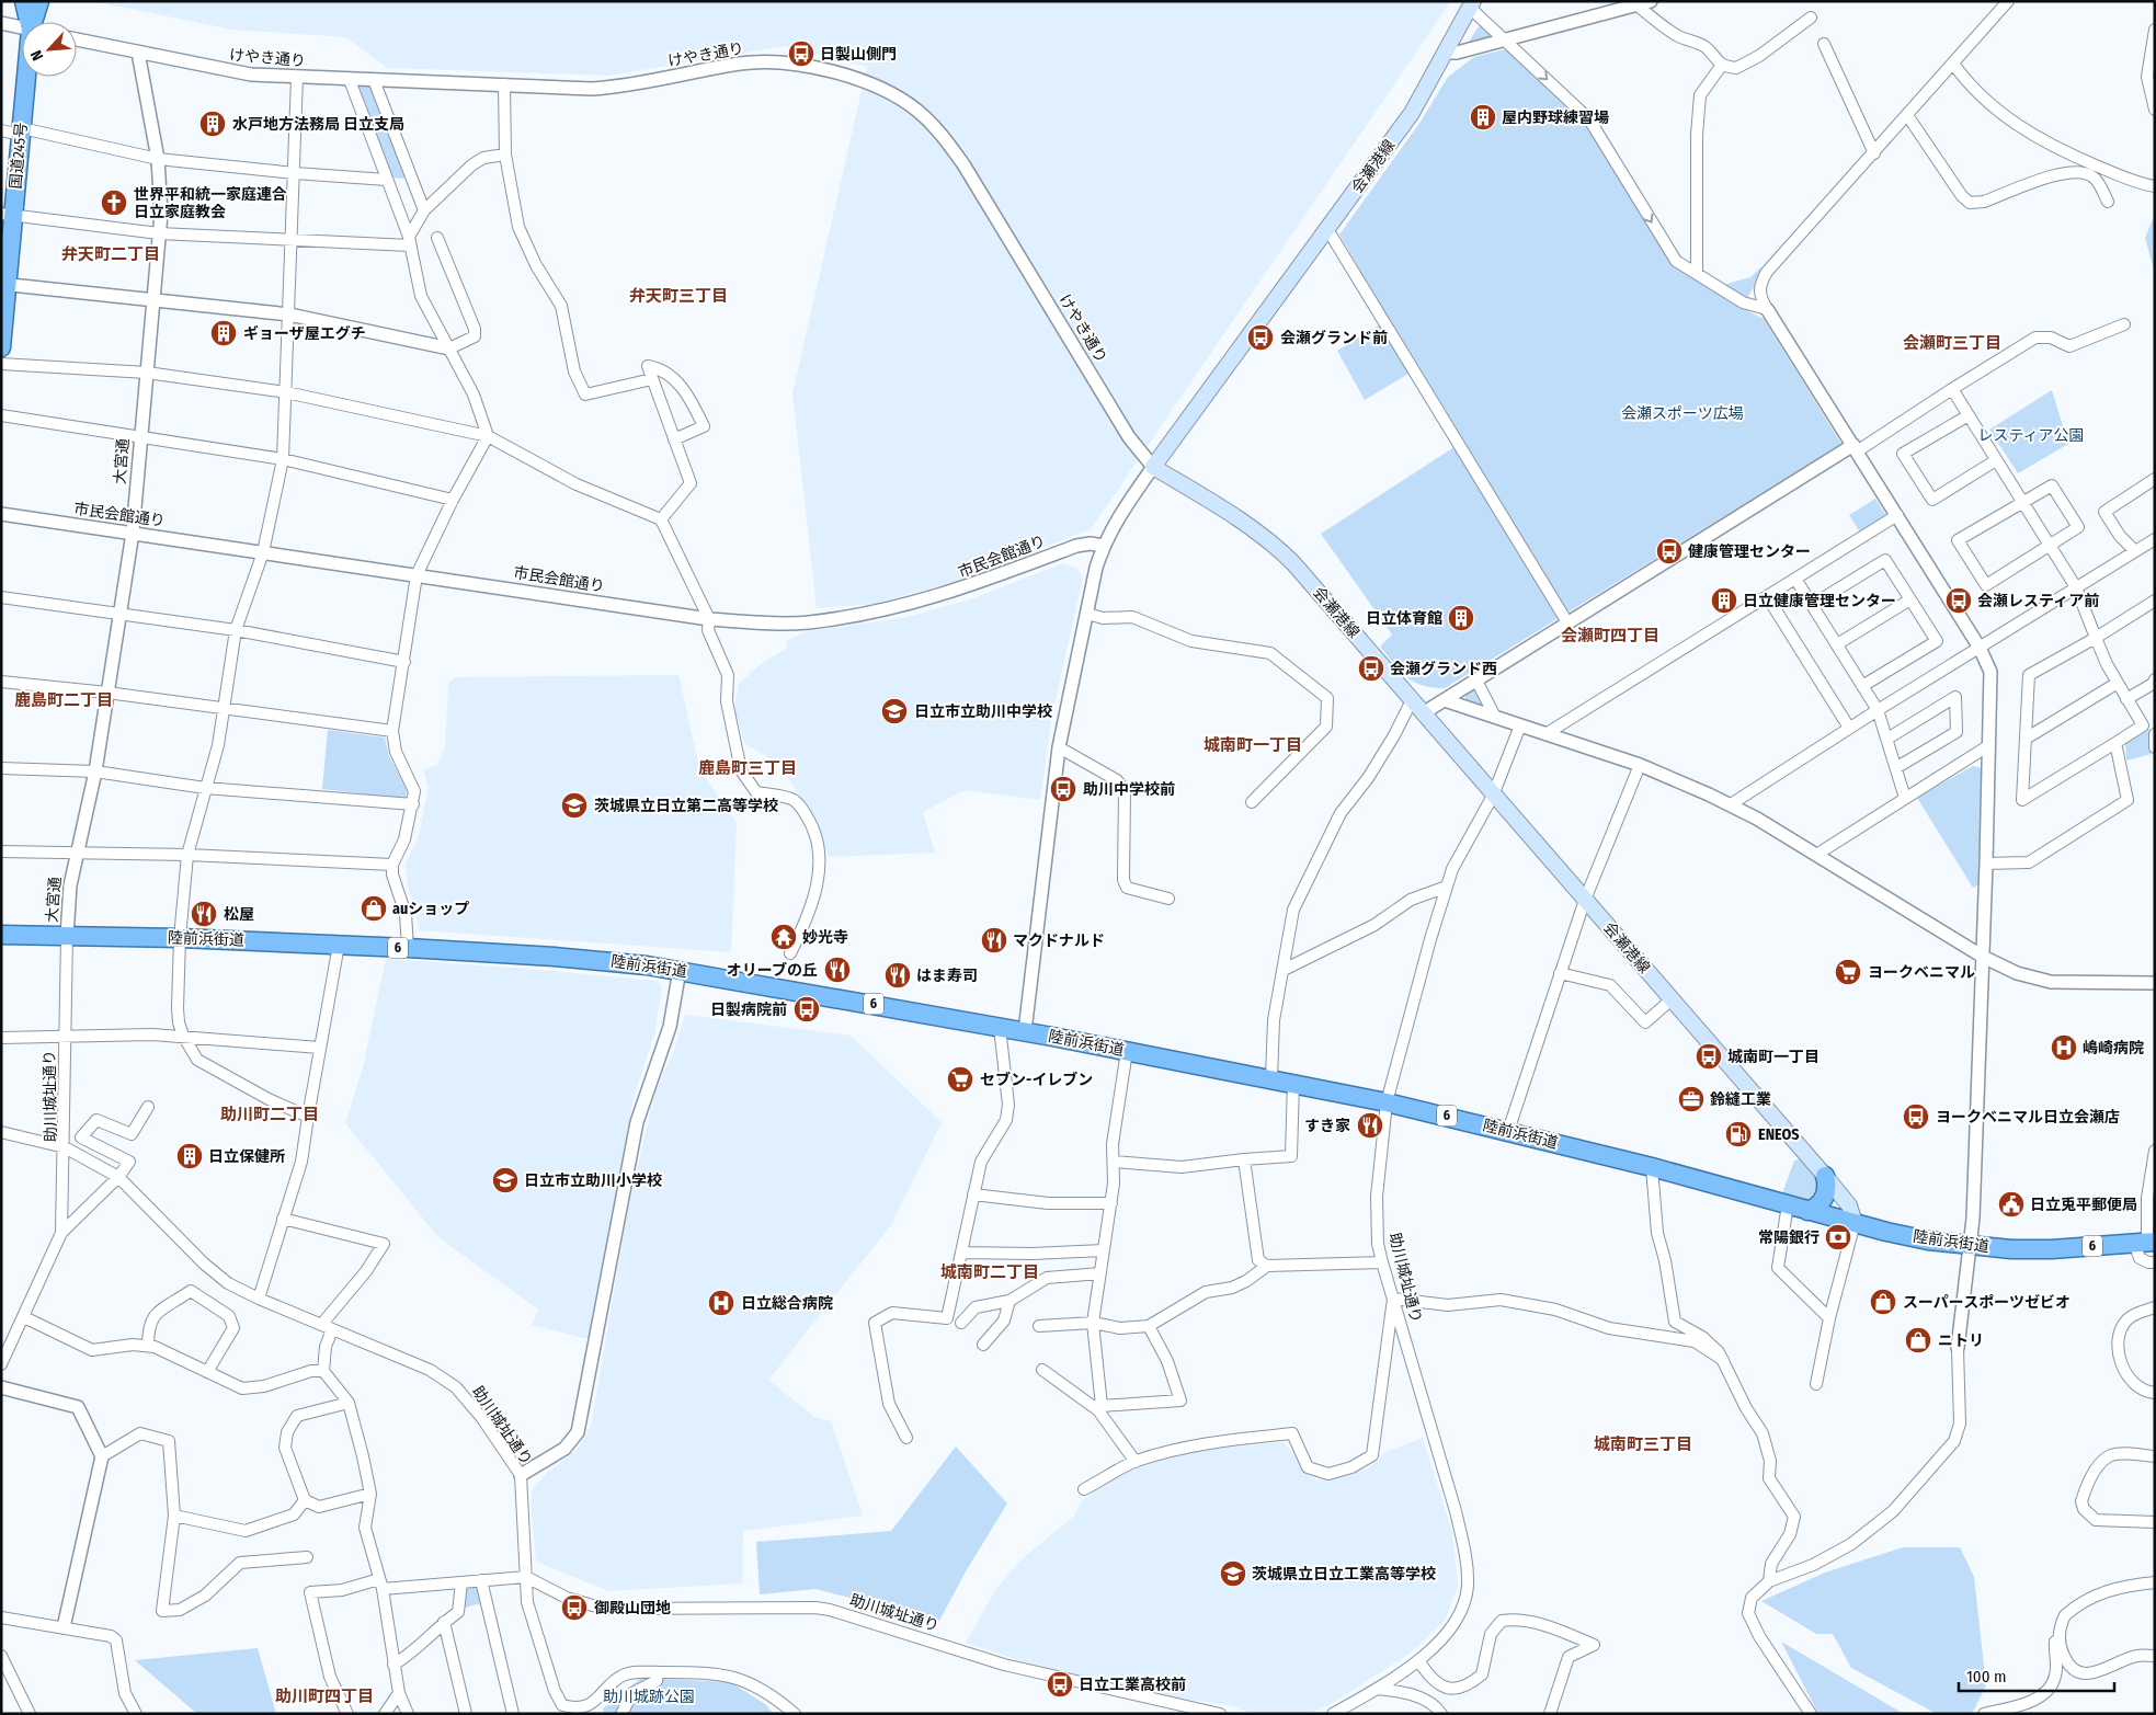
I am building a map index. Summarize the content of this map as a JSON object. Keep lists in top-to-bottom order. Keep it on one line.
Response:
{"streets":{"highway":["国道245号","陸前浜街道","6"],"main road":["会瀬港線"],"street":["けやき通り","大宮通","市民会館通り","助川城址通り"]},"crossings":[["けやき通り","会瀬港線"],["けやき通り","大宮通"],["会瀬港線","陸前浜街道"],["会瀬港線","助川城址通り"],["大宮通","市民会館通り"],["大宮通","陸前浜街道"],["大宮通","助川城址通り"],["陸前浜街道","助川城址通り"]],"districts":["弁天町二丁目","弁天町三丁目","会瀬町三丁目","会瀬町四丁目","鹿島町二丁目","城南町一丁目","鹿島町三丁目","助川町二丁目","城南町二丁目","城南町三丁目","助川町四丁目"],"parks":["会瀬スポーツ広場","レスティア公園","助川城跡公園"],"places":{"bus stop":["日製山側門","会瀬グランド前","健康管理センター","会瀬レスティア前","会瀬グランド西","助川中学校前","日製病院前","城南町一丁目","ヨークベニマル日立会瀬店","御殿山団地","日立工業高校前"],"building":["屋内野球練習場","水戸地方法務局 日立支局","ギョーザ屋エグチ","日立健康管理センター","日立体育館","日立保健所"],"church":["世界平和統一家庭連合 日立家庭教会"],"school or university":["日立市立助川中学校","茨城県立日立第二高等学校","日立市立助川小学校","茨城県立日立工業高等学校"],"shop":["auショップ","スーパースポーツゼビオ","ニトリ"],"restaurant":["松屋","マクドナルド","オリーブの丘","はま寿司","すき家"],"temple":["妙光寺"],"supermarket":["ヨークベニマル","セブン-イレブン"],"hospital":["嶋崎病院","日立総合病院"],"office":["鈴縫工業"],"fuel station":["ENEOS"],"public building":["日立兎平郵便局"],"bank":["常陽銀行"]},"scale_bar":"100 m","north":"bottom left"}
